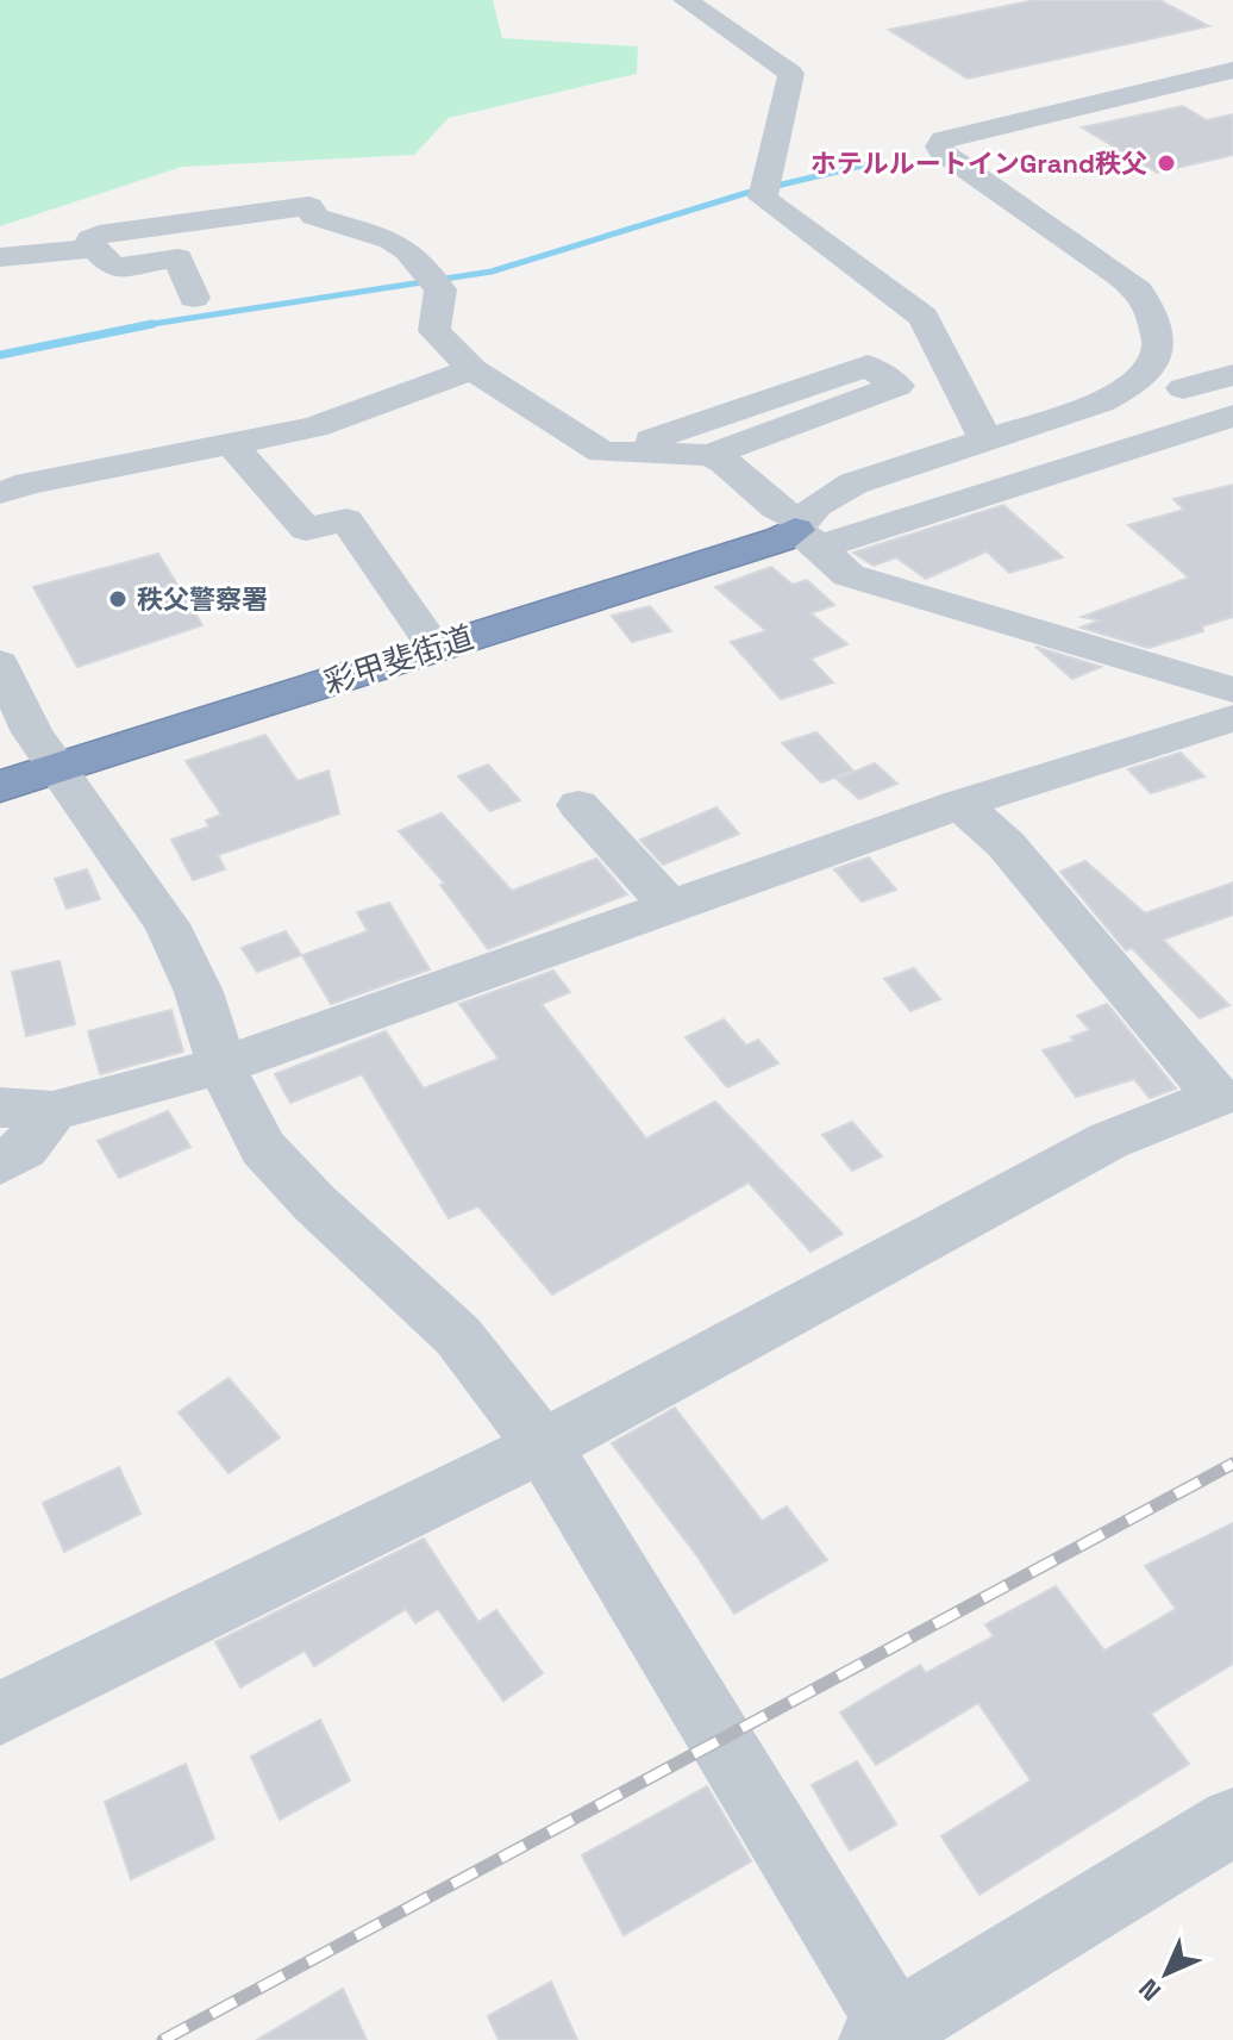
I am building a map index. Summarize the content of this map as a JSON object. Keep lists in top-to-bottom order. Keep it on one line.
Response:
{"streets":{"highway":["彩甲斐街道"]},"places":["ホテルルートインGrand秩父","秩父警察署"],"north":"bottom left"}
